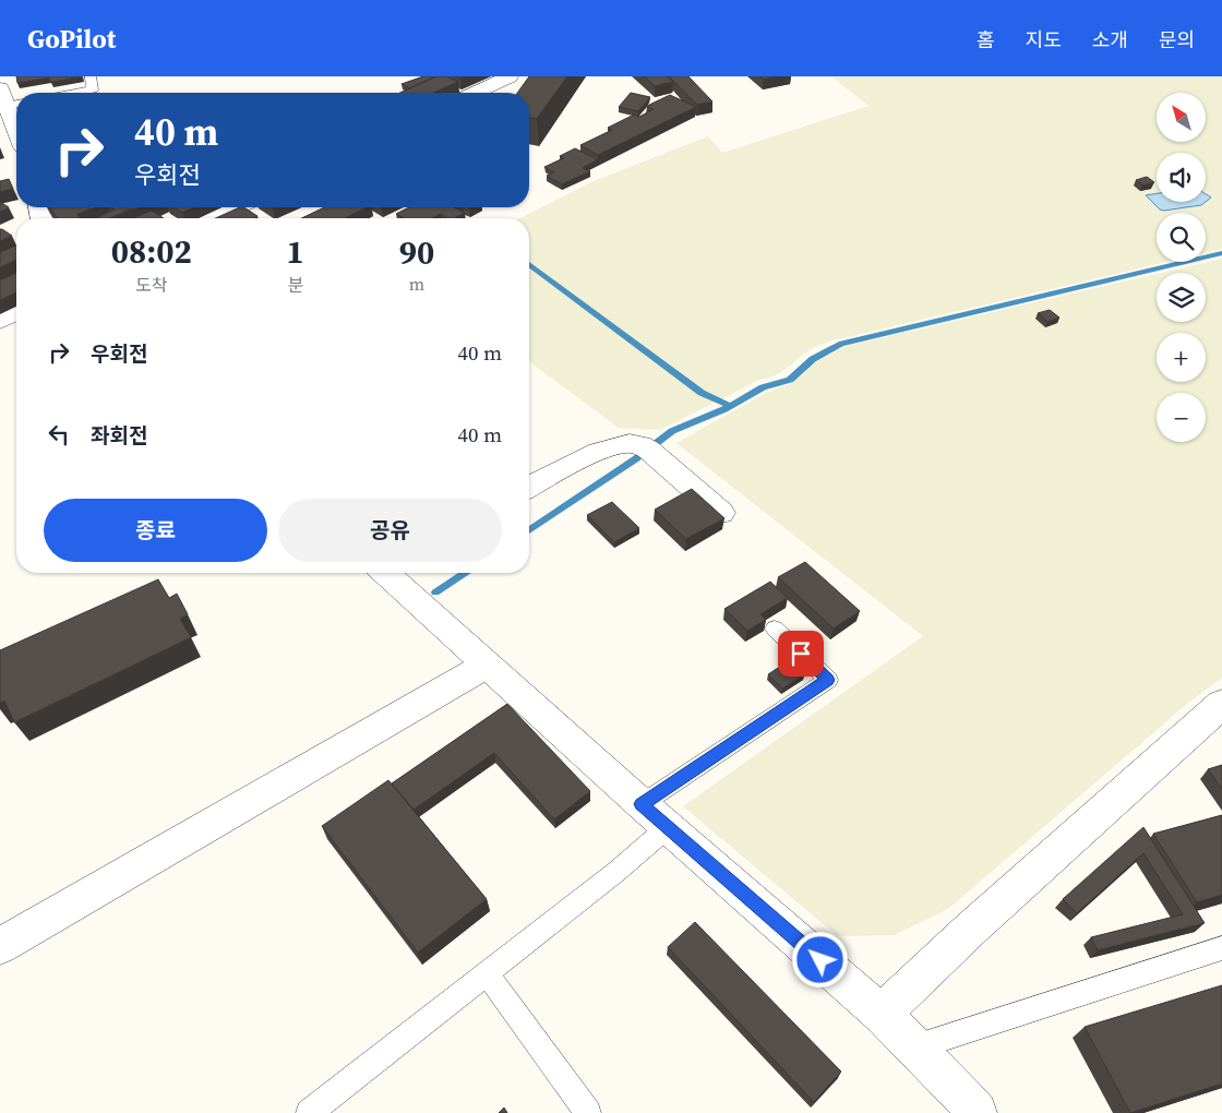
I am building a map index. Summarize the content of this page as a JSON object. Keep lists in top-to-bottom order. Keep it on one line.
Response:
{"north":"top left","page":{"header":"GoPilot","nav":["홈","지도","소개","문의"],"map_buttons":["+","−"],"turn":["40 m","우회전"],"eta":["08:02","도착","1","분","90","m"],"list":[{"name":"우회전","value":"40 m"},{"name":"좌회전","value":"40 m"}],"buttons":["종료","공유"]}}
